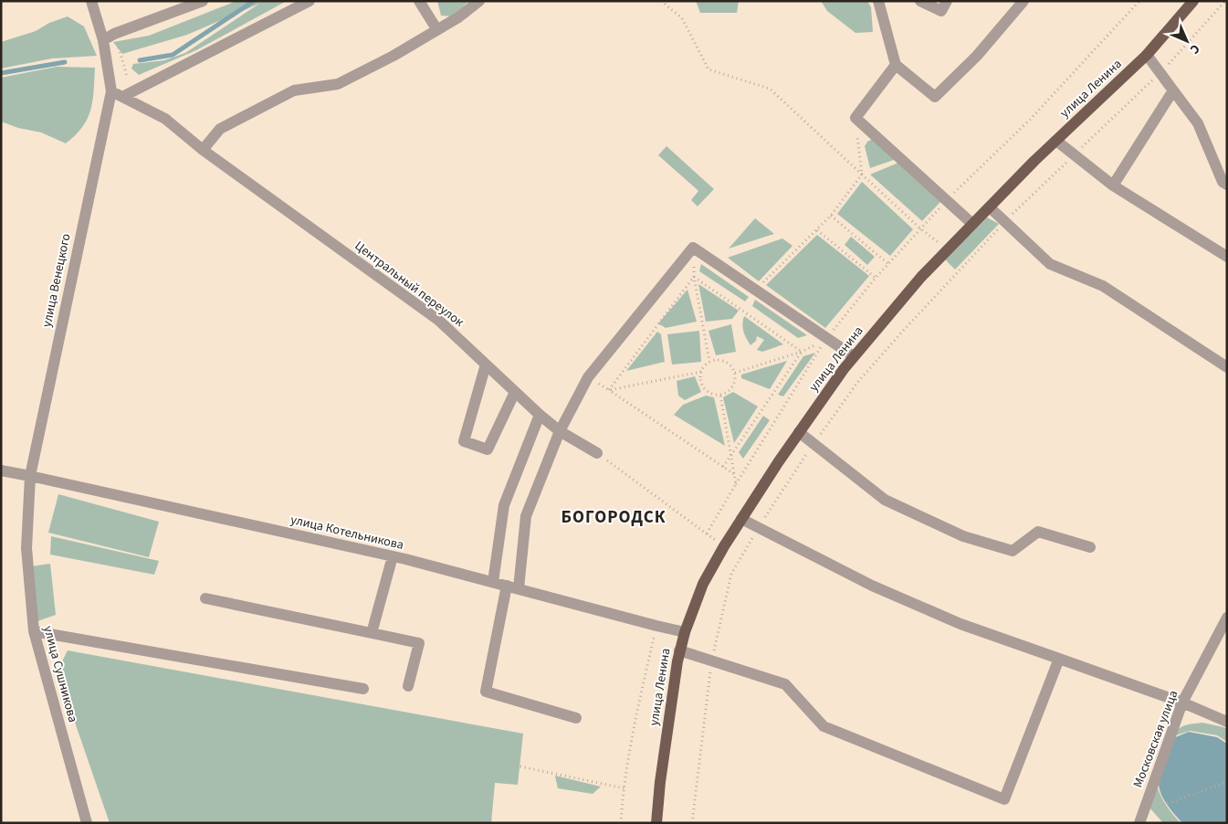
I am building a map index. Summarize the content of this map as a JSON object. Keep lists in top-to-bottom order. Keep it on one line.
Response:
{"streets":{"main road":["улица Ленина"],"street":["улица Венецкого","Центральный переулок","улица Котельникова","улица Сушникова","Московская улица"]},"crossings":[["улица Ленина","улица Котельникова"],["улица Венецкого","Центральный переулок"],["улица Венецкого","улица Котельникова"],["улица Венецкого","улица Сушникова"],["улица Котельникова","улица Сушникова"]],"districts":["БОГОРОДСК"],"north":"bottom right"}
